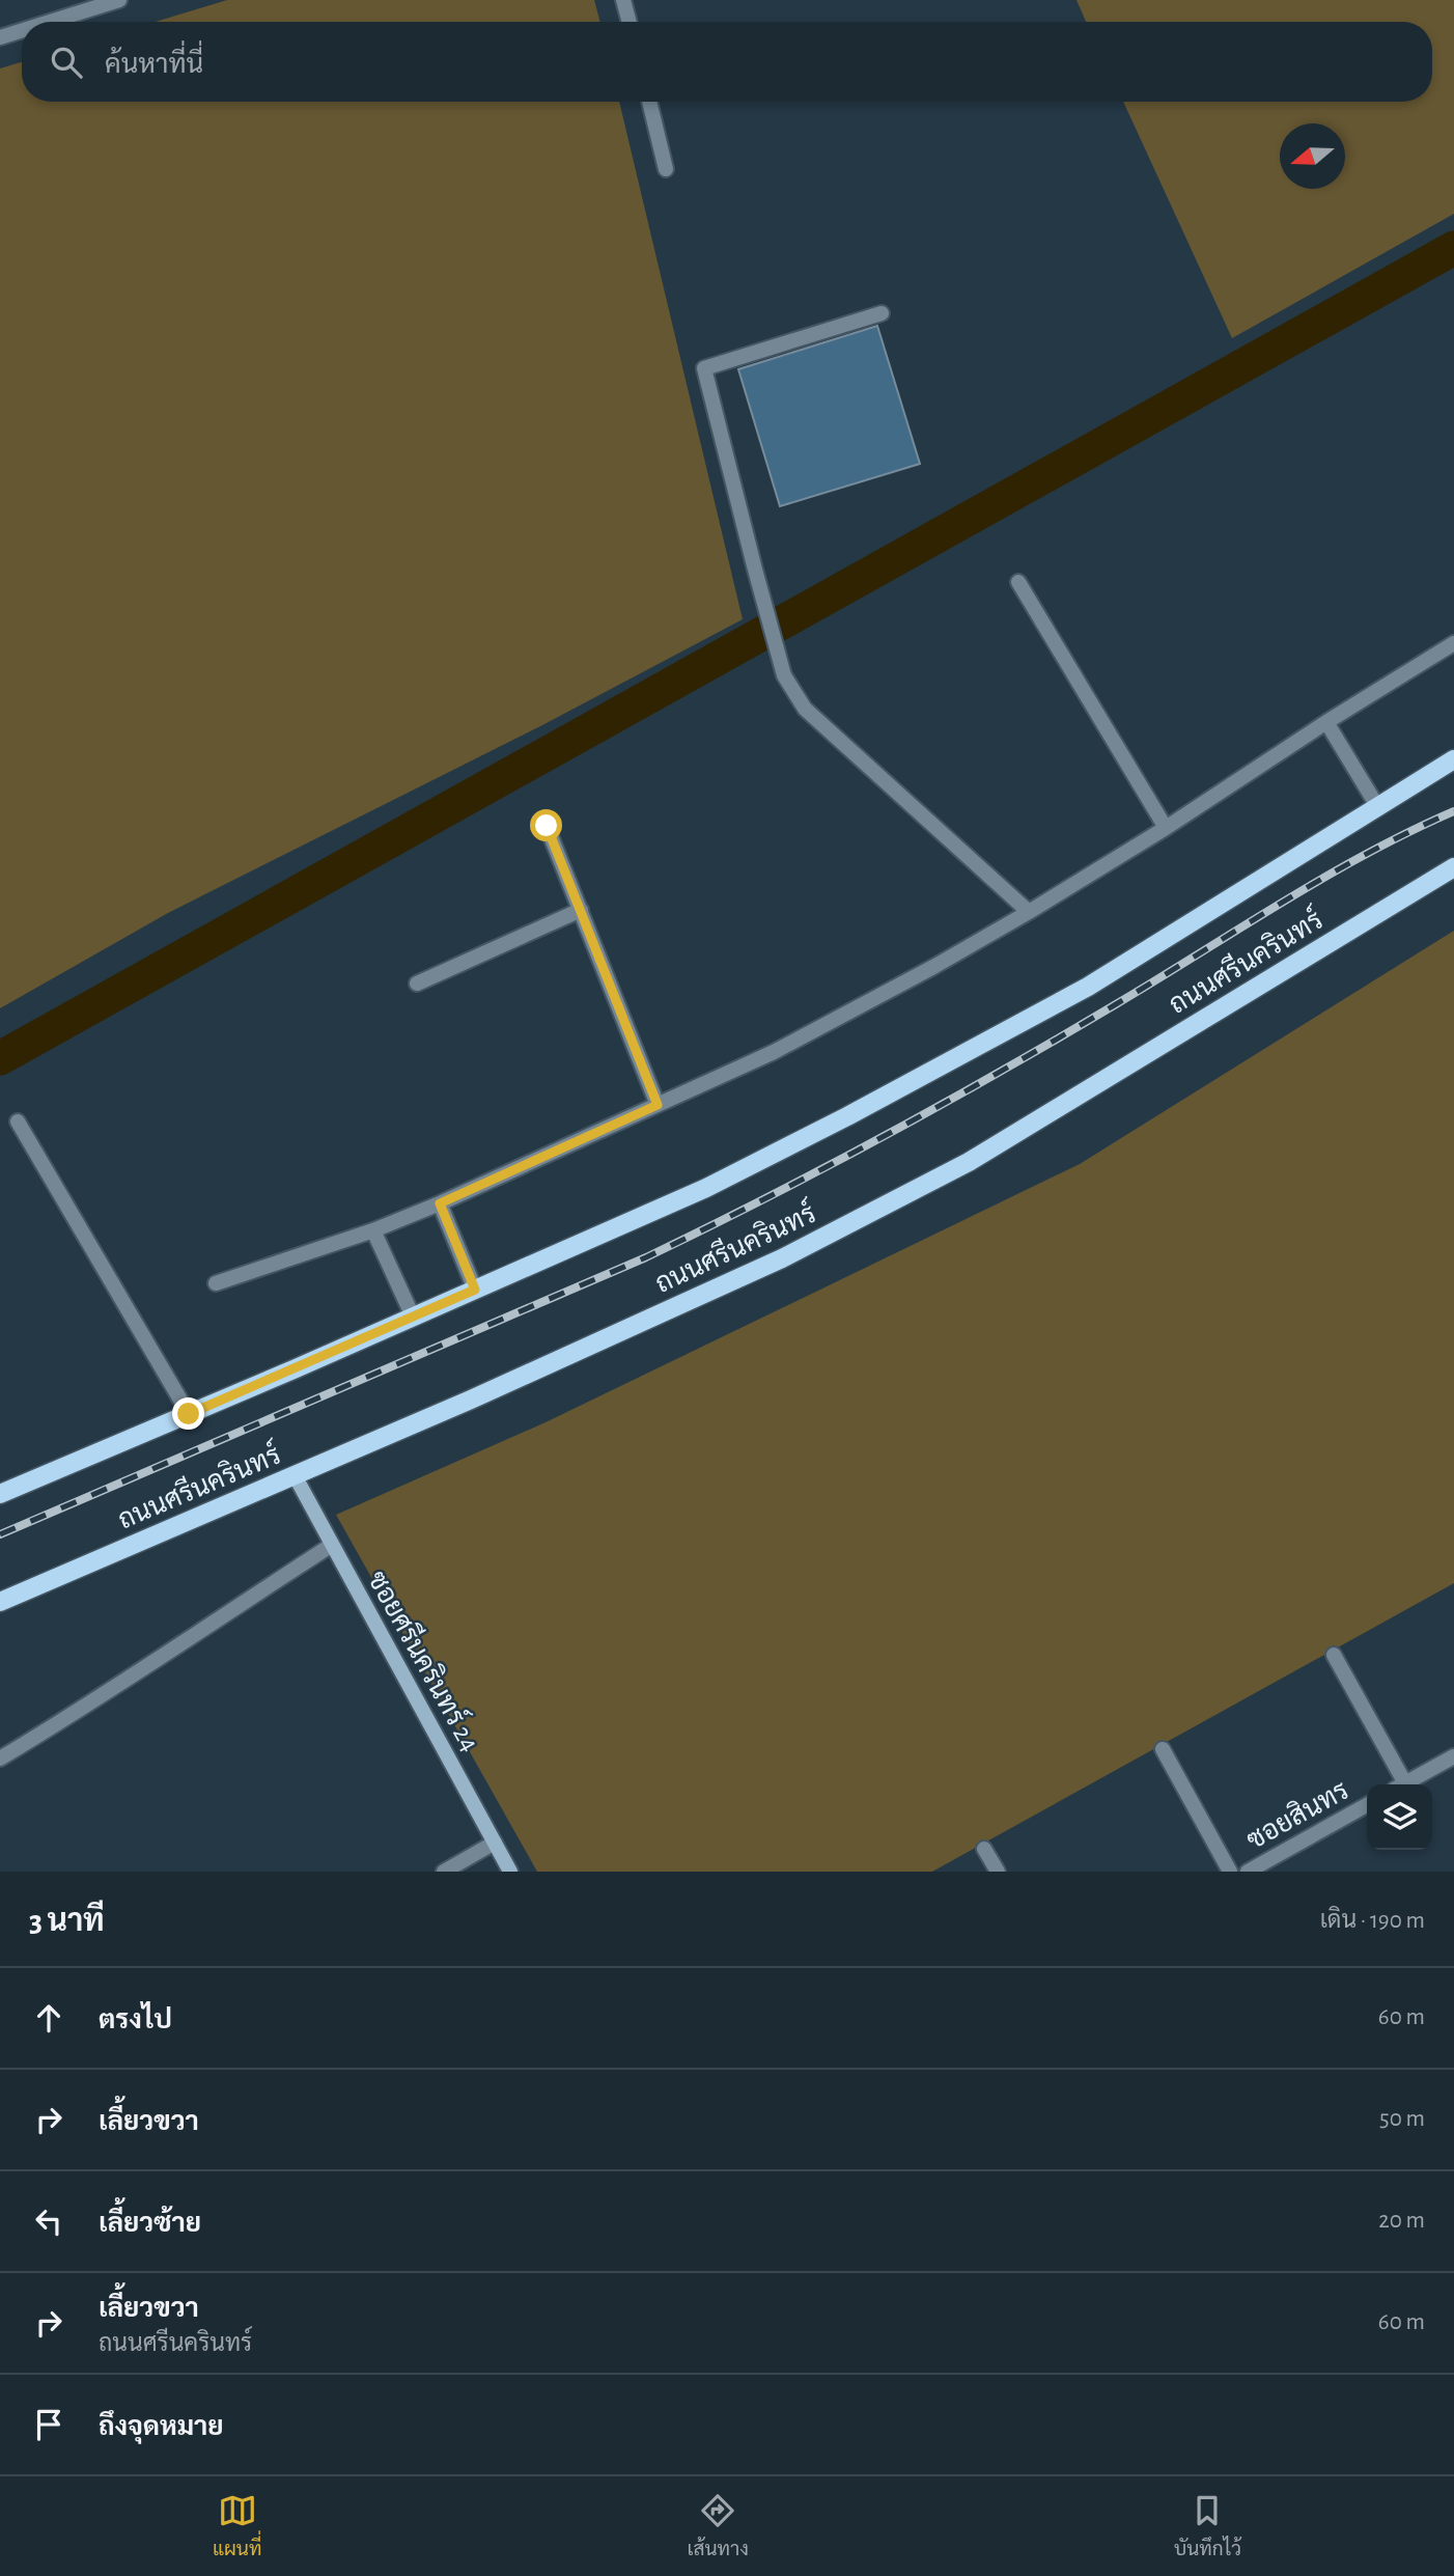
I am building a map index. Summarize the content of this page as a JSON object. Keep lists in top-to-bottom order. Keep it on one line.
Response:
{"streets":{"main road":["ถนนศรีนครินทร์"],"street":["ซอยศรีนครินทร์ 24","ซอยสินทร"]},"crossings":[["ถนนศรีนครินทร์","ซอยศรีนครินทร์ 24"]],"north":"left","page":{"search":"ค้นหาที่นี่","heading":["3 นาที","เดิน · 190 m"],"list":[["ตรงไป","60 m"],["เลี้ยวขวา","50 m"],["เลี้ยวซ้าย","20 m"],["เลี้ยวขวา","ถนนศรีนครินทร์","60 m"],"ถึงจุดหมาย"],"nav":["แผนที่","เส้นทาง","บันทึกไว้"]}}
